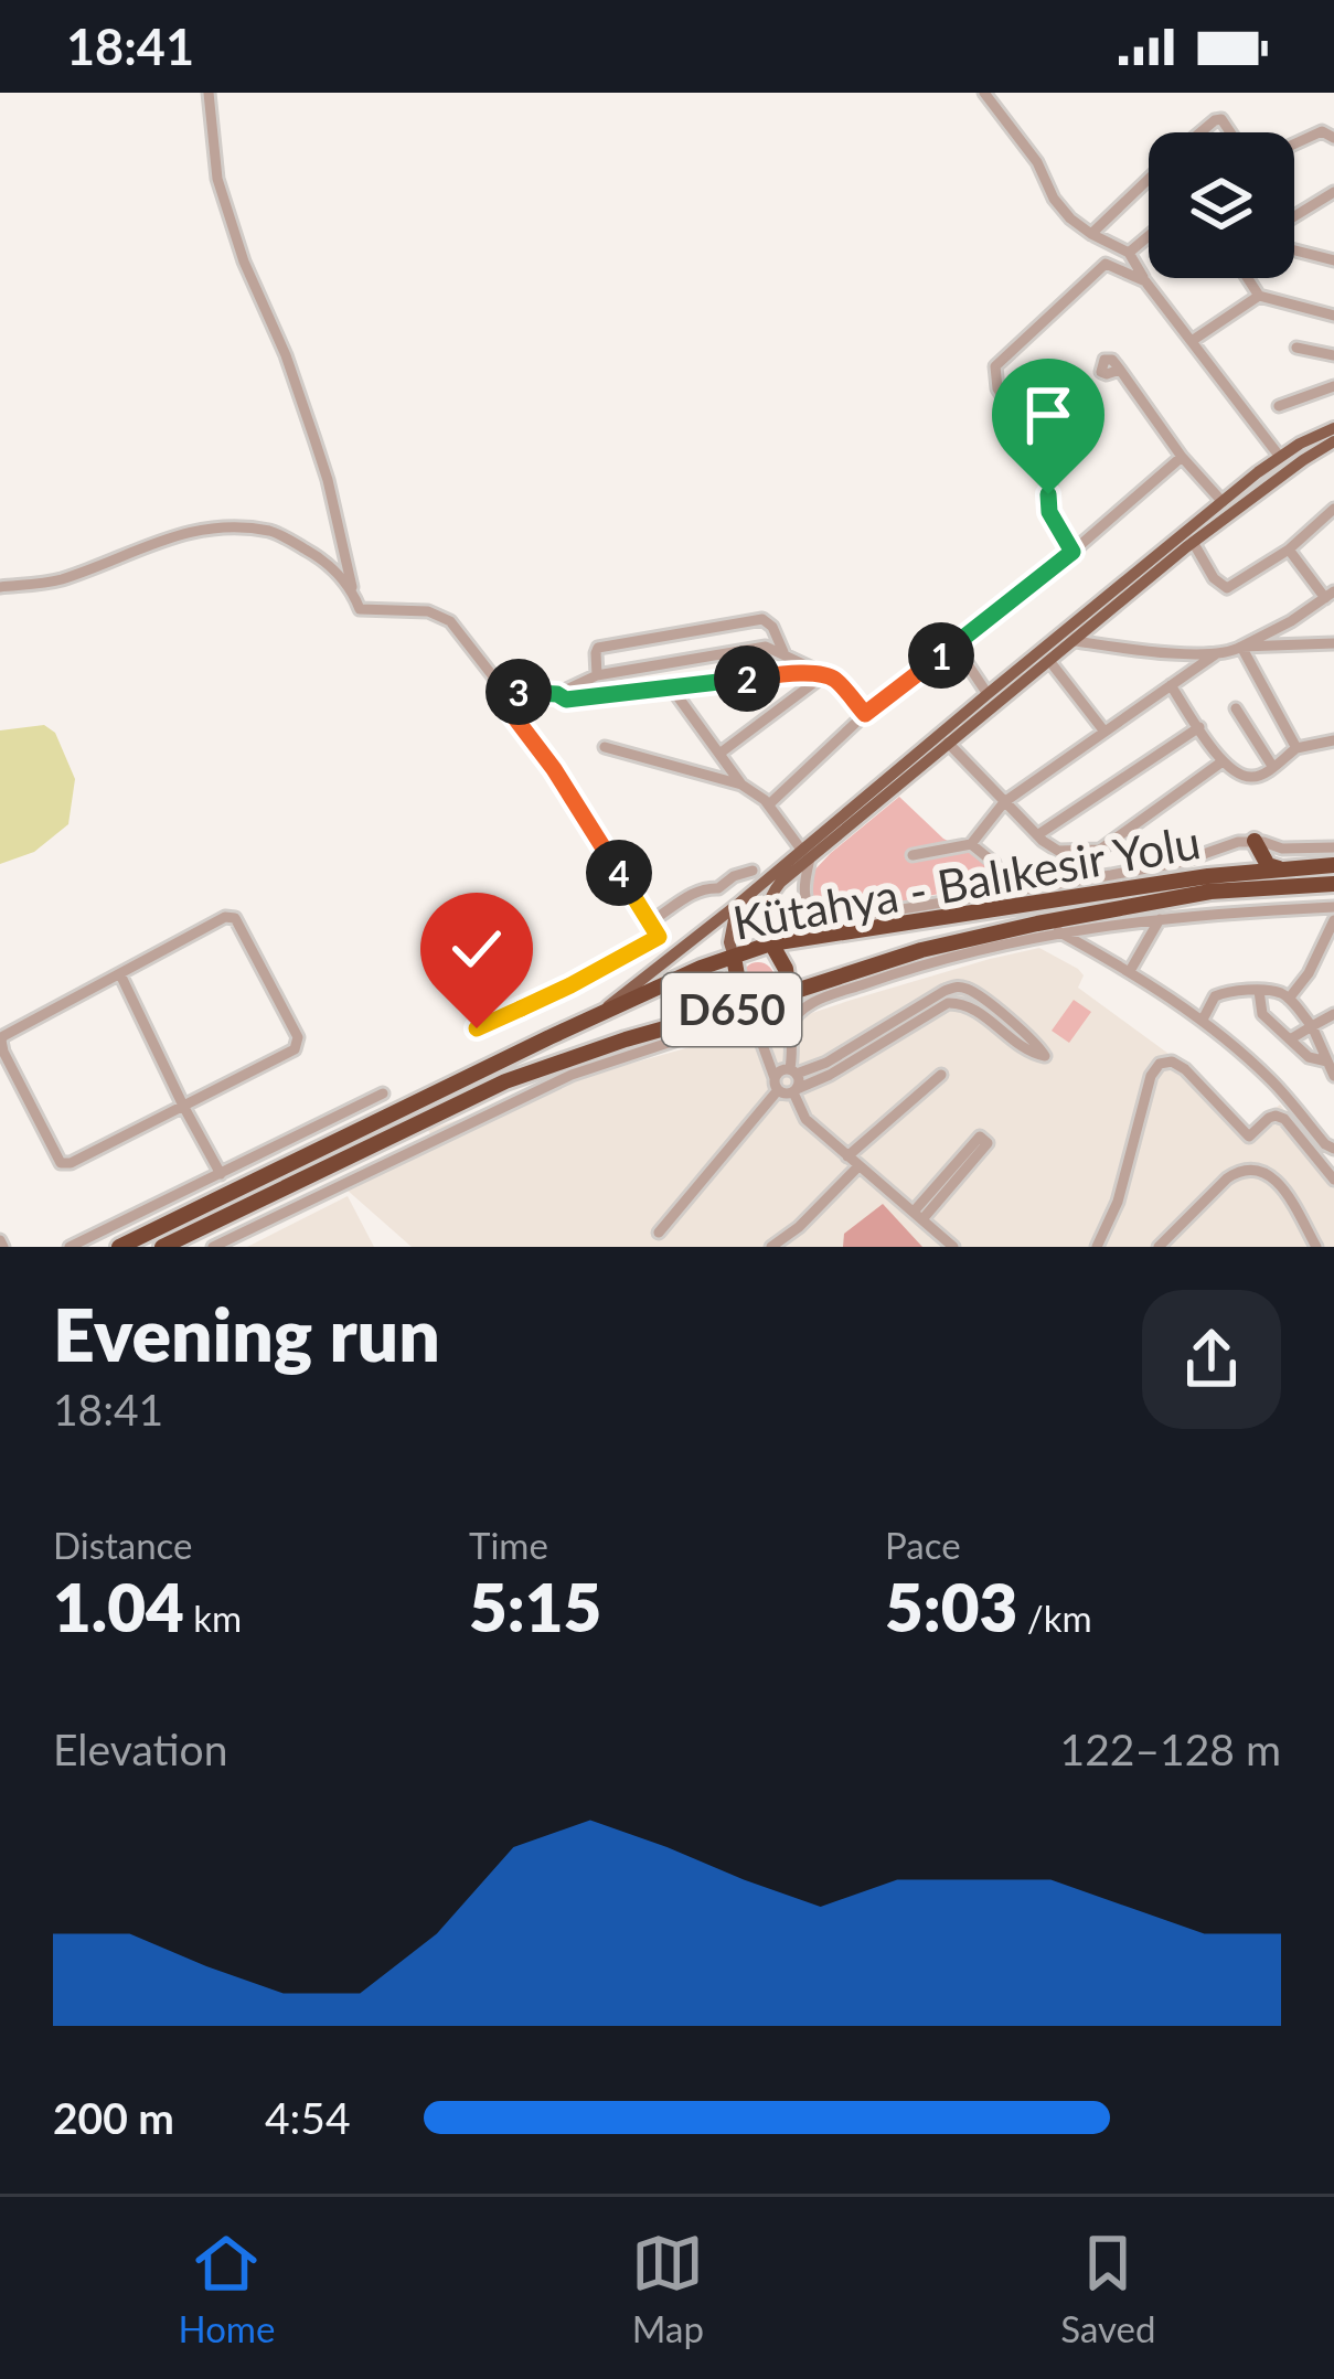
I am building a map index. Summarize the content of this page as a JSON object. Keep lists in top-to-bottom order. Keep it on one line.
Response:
{"streets":{"highway":["Kütahya - Balıkesir Yolu","D650"]},"page":{"status":"18:41","pins":["1","2","3","4"],"heading":["Evening run","18:41"],"stats":[["Distance","1.04 km"],["Time","5:15"],["Pace","5:03 /km"]],"chart":["Elevation","122–128 m"],"list":[{"name":"200 m","note":"4:54"}],"tabs":["Home","Map","Saved"]}}
